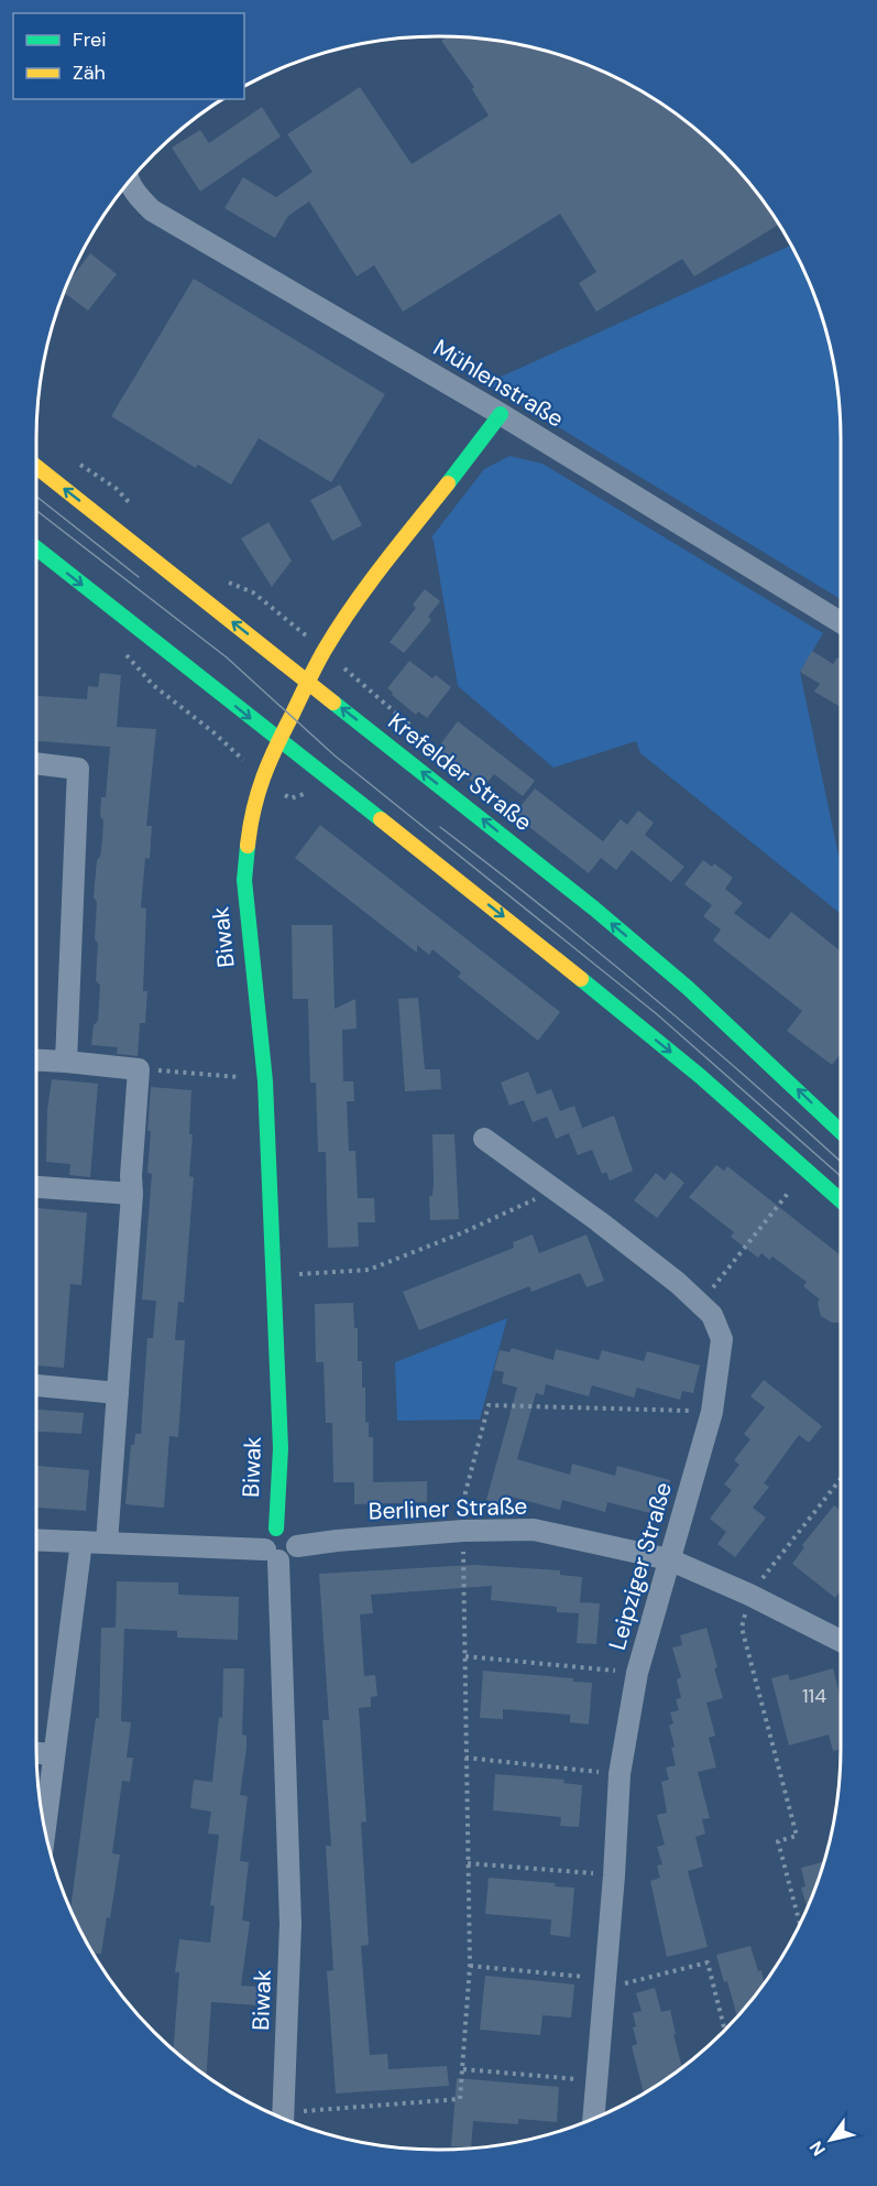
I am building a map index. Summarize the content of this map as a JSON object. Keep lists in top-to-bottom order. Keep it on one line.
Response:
{"streets":{"main road":["Krefelder Straße","Biwak"],"street":["Mühlenstraße","Berliner Straße","Leipziger Straße"]},"crossings":[["Mühlenstraße","Biwak"],["Krefelder Straße","Biwak"],["Biwak","Berliner Straße"],["Berliner Straße","Leipziger Straße"]],"house_numbers":["114"],"legend":["Frei","Zäh"],"north":"bottom left"}
